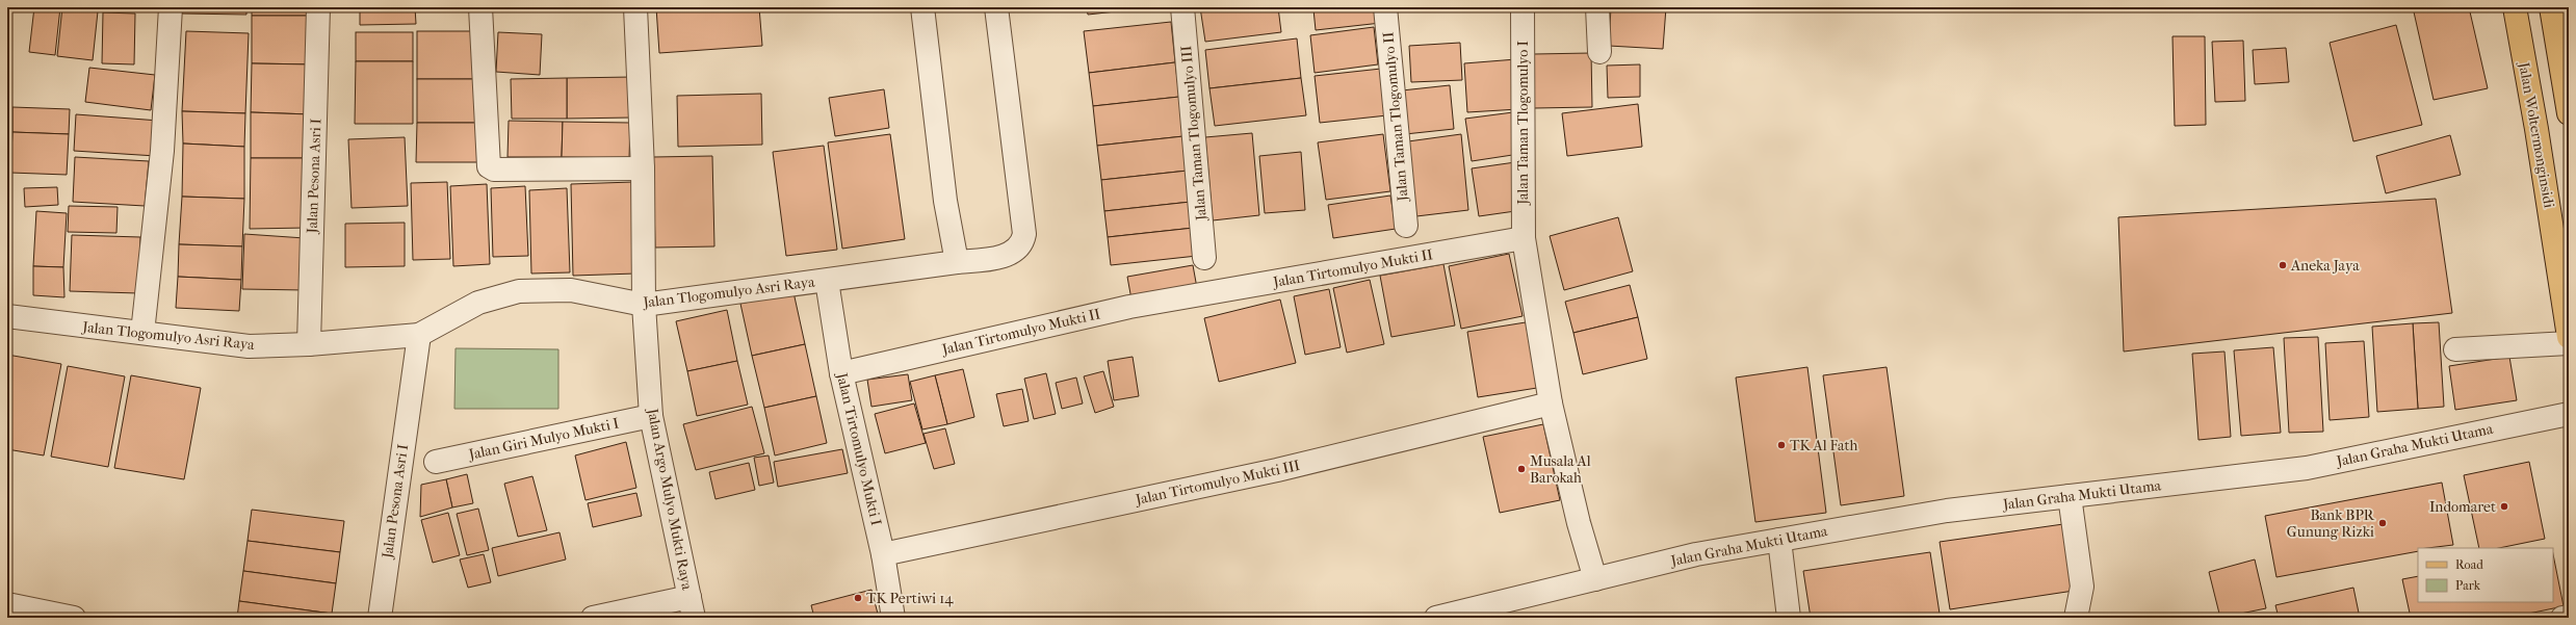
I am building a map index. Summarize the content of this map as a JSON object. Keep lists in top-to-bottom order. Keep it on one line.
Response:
{"streets":{"main road":["Jalan Woltermonginsidi"],"street":["Jalan Taman Tlogomulyo II","Jalan Taman Tlogomulyo I","Jalan Taman Tlogomulyo III","Jalan Pesona Asri I","Jalan Tirtomulyo Mukti II","Jalan Tlogomulyo Asri Raya","Jalan Giri Mulyo Mukti I","Jalan Graha Mukti Utama","Jalan Tirtomulyo Mukti I","Jalan Tirtomulyo Mukti III","Jalan Argo Mulyo Mukti Raya"]},"crossings":[["Jalan Taman Tlogomulyo I","Jalan Tirtomulyo Mukti II"],["Jalan Pesona Asri I","Jalan Tlogomulyo Asri Raya"],["Jalan Tirtomulyo Mukti II","Jalan Tirtomulyo Mukti I"],["Jalan Tlogomulyo Asri Raya","Jalan Tirtomulyo Mukti I"],["Jalan Tlogomulyo Asri Raya","Jalan Argo Mulyo Mukti Raya"],["Jalan Giri Mulyo Mukti I","Jalan Argo Mulyo Mukti Raya"],["Jalan Tirtomulyo Mukti I","Jalan Tirtomulyo Mukti III"]],"places":["Aneka Jaya","TK Al Fath","Musala Al Barokah","Indomaret","Bank BPR Gunung Rizki","TK Pertiwi 14"],"legend":["Road","Park"]}
